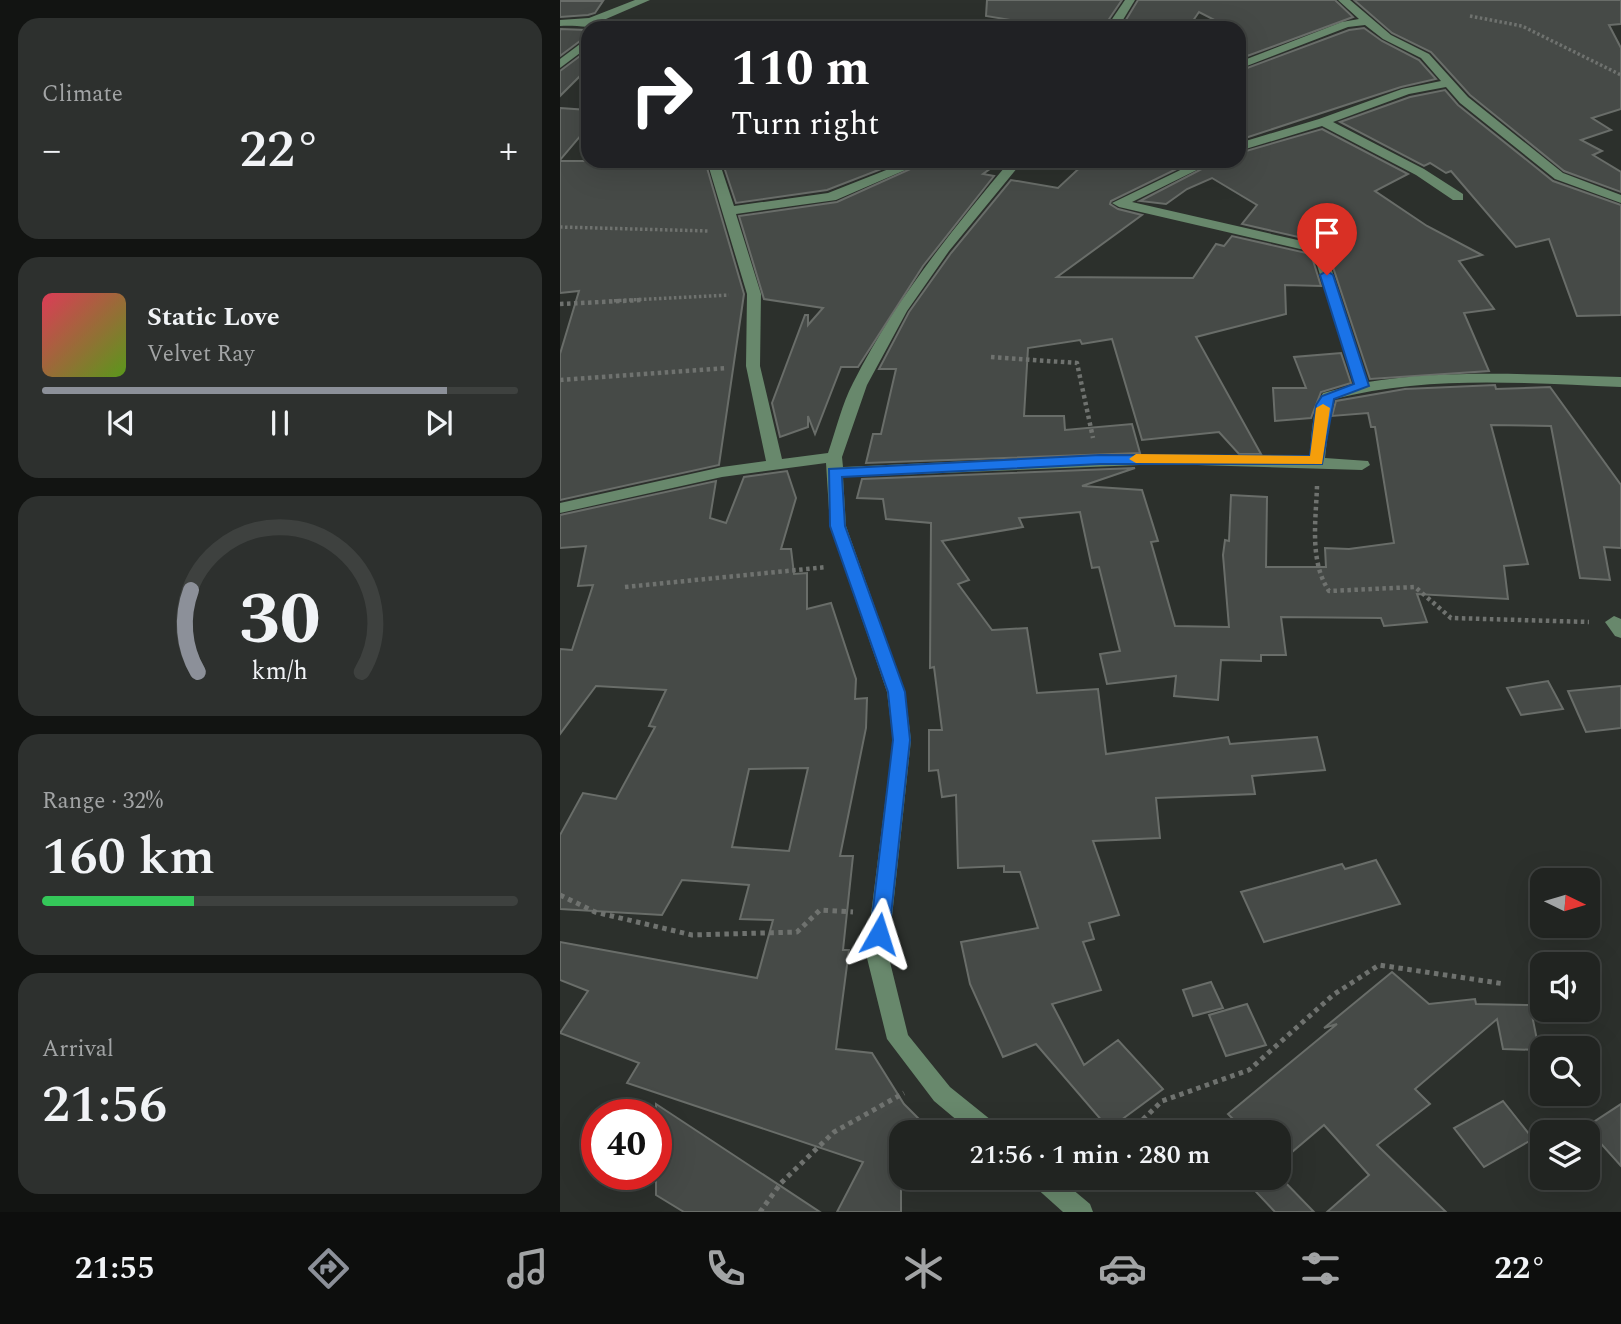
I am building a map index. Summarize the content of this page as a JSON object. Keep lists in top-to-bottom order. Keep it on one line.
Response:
{"north":"right","page":{"tile":["Climate",["Range · 32%","160 km"],["Arrival","21:56"]],"turn":["110 m","Turn right"],"heat":["−","22°","+"],"song":["Static Love","Velvet Ray"],"limit":"40","trip":"21:56 · 1 min · 280 m","tabs":["21:55","22°"],"gauge":["30","km/h"]}}
